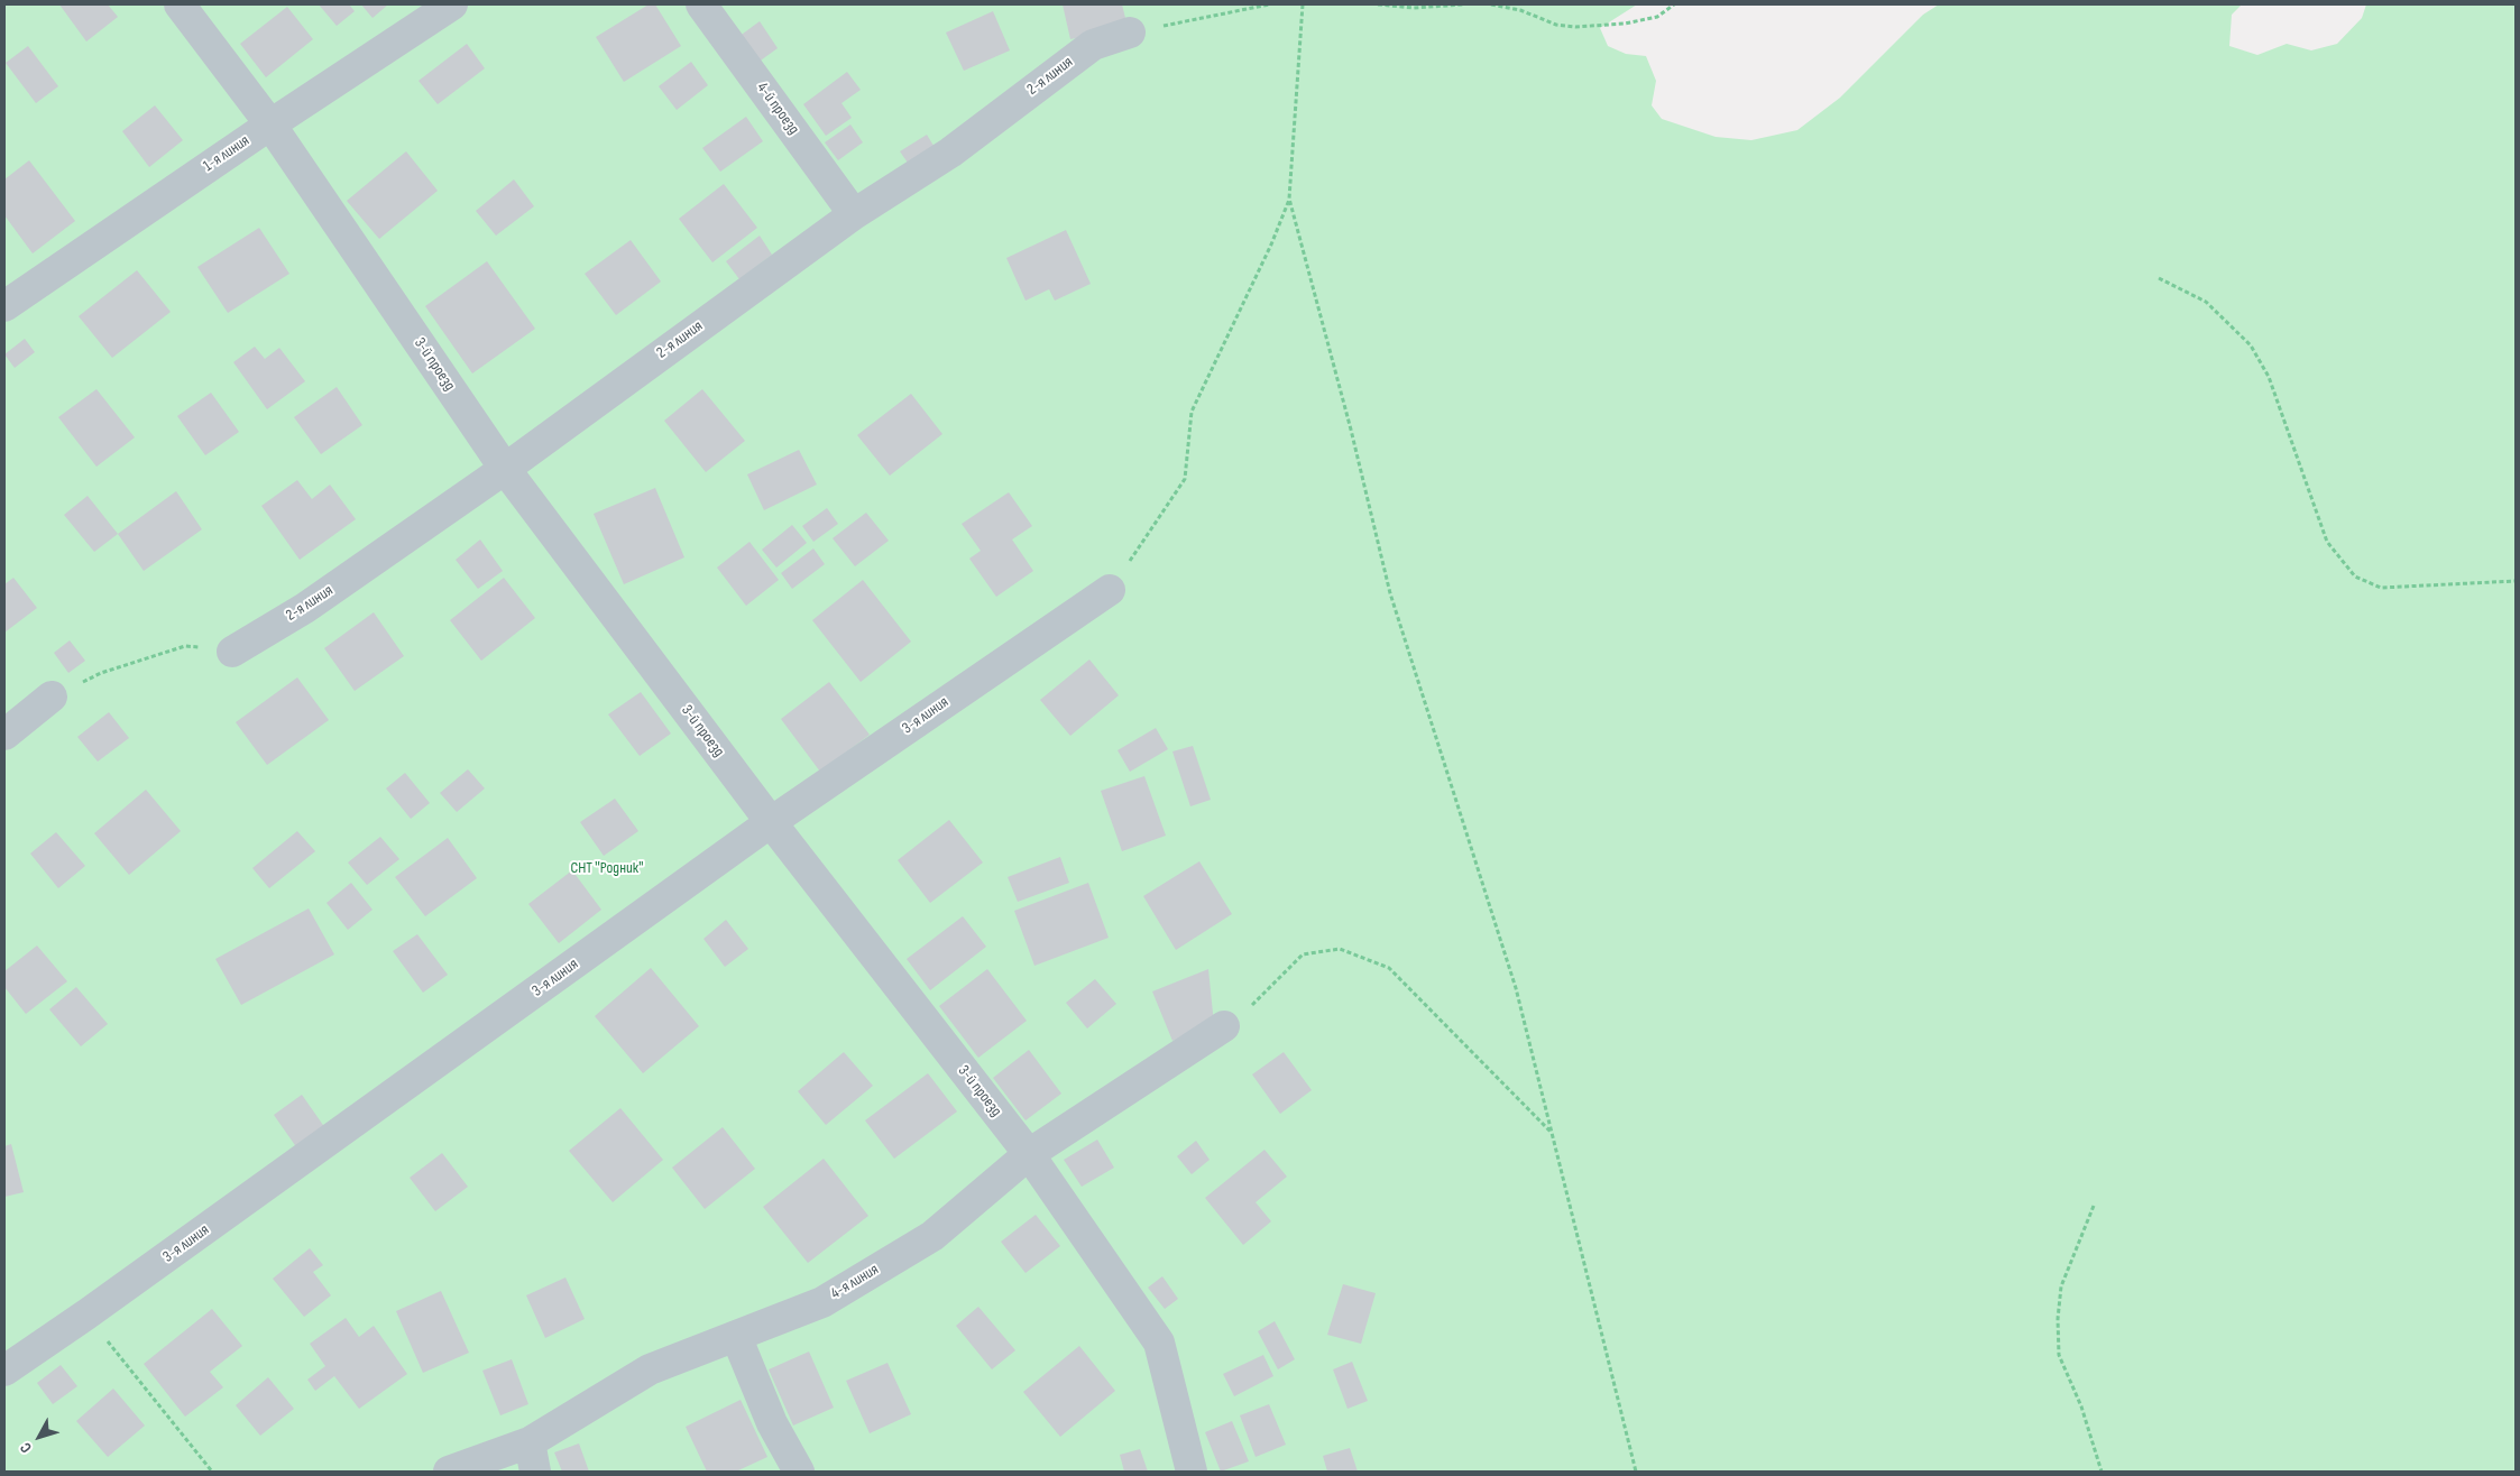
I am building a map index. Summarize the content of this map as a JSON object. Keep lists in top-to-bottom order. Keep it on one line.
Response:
{"streets":{"street":["2-я линия","4-й проезд","1-я линия","3-й проезд","3-я линия","4-я линия"]},"crossings":[["2-я линия","4-й проезд"],["2-я линия","3-й проезд"],["1-я линия","3-й проезд"],["3-й проезд","3-я линия"],["3-й проезд","4-я линия"]],"parks":["СНТ ''Родник''"],"north":"bottom left"}
